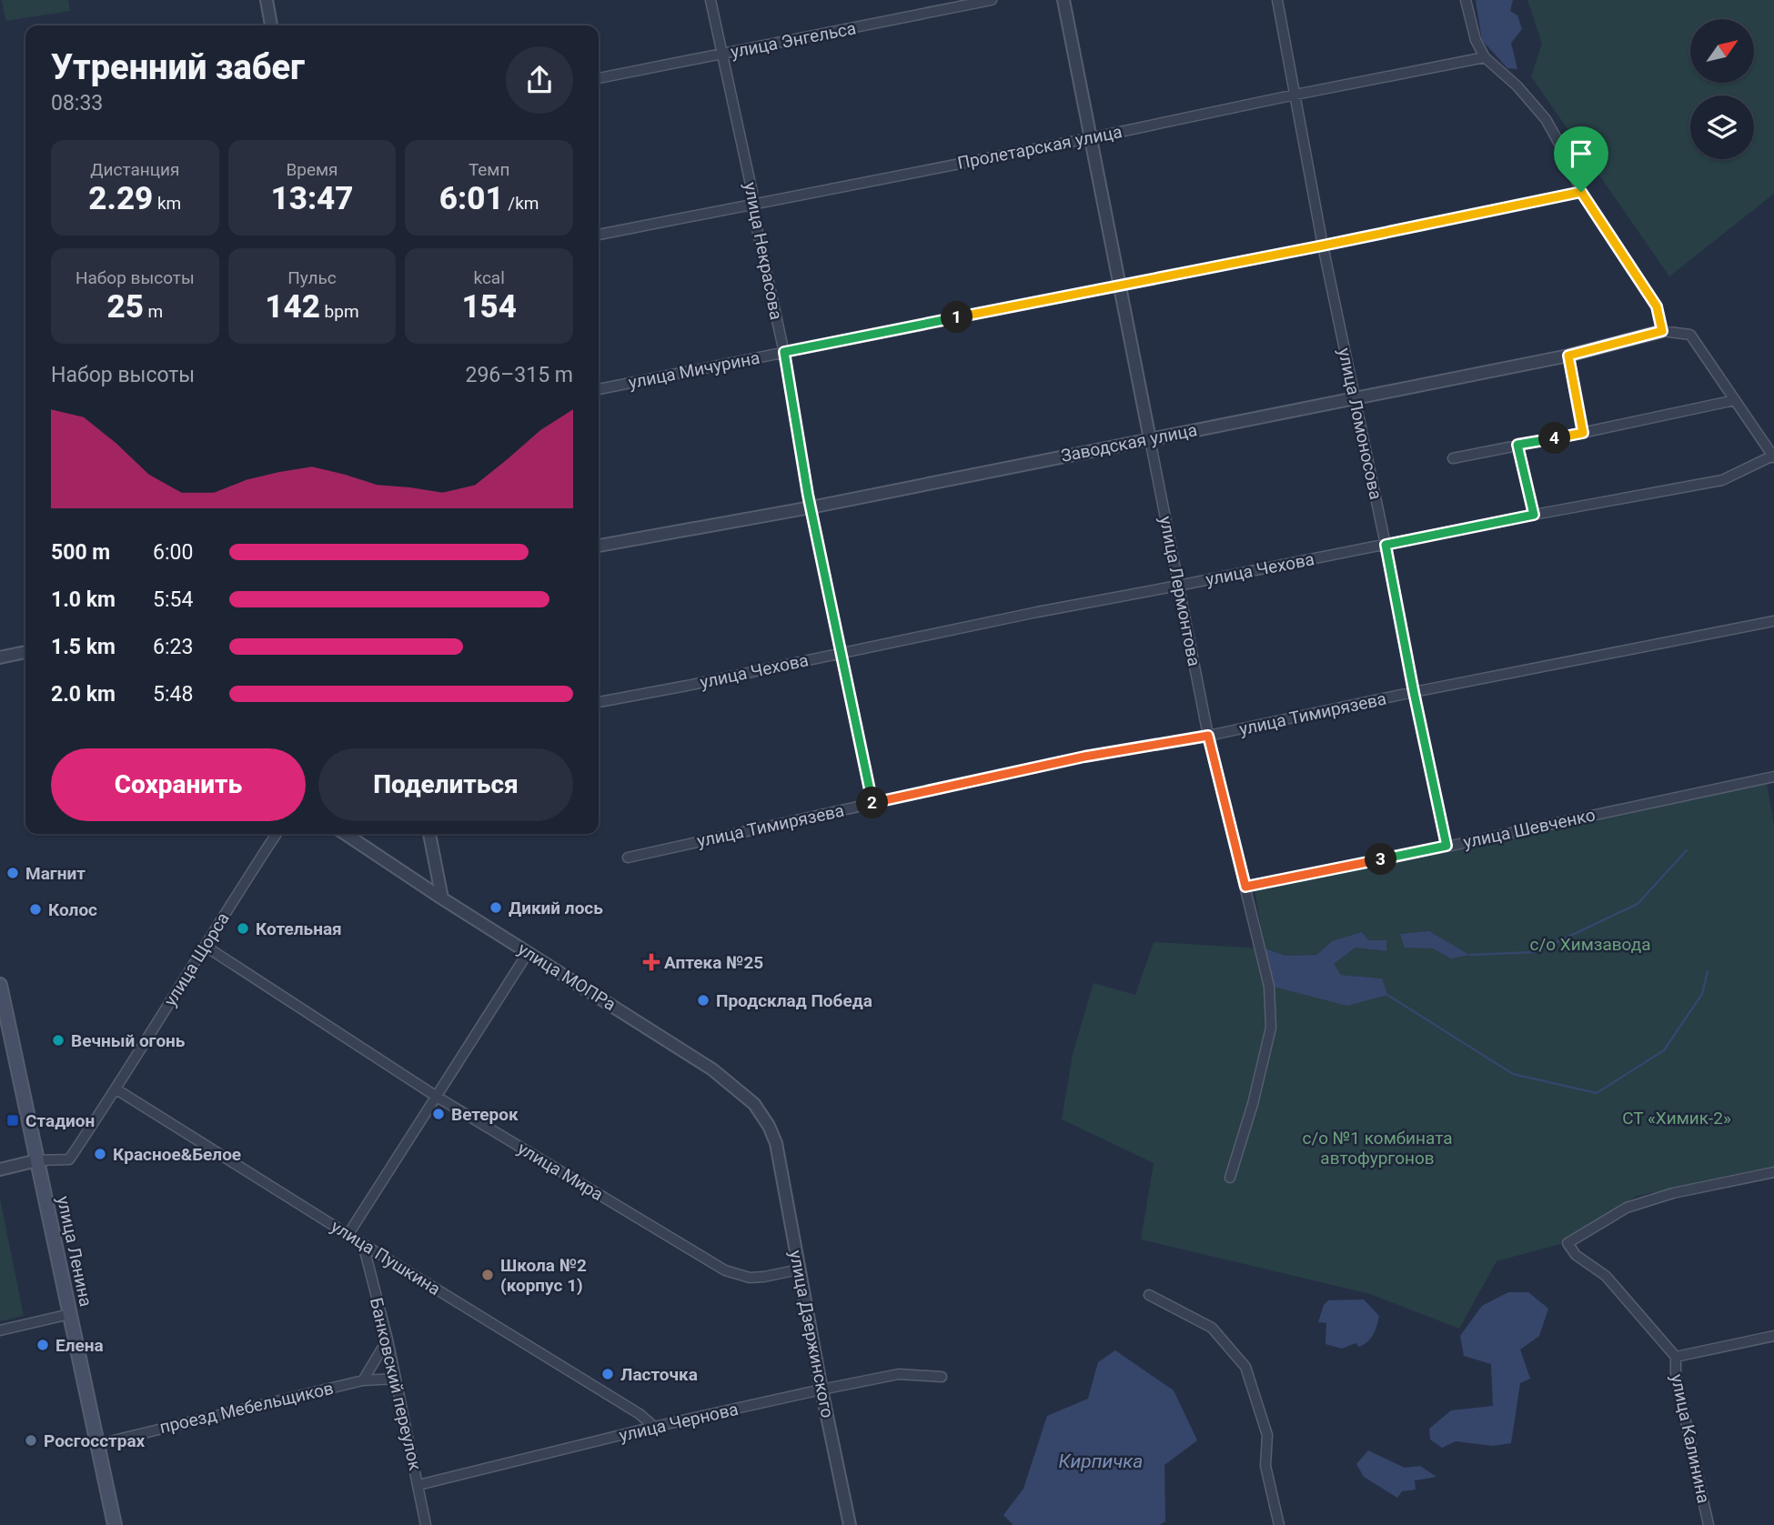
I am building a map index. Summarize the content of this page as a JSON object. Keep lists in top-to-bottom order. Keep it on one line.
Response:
{"streets":{"main road":["улица Ленина"],"street":["улица Энгельса","Пролетарская улица","улица Некрасова","улица Мичурина","улица Ломоносова","Заводская улица","улица Чехова","улица Лермонтова","улица Тимирязева","улица Шевченко","улица Щорса","улица МОПРа","улица Мира","улица Пушкина","улица Дзержинского","Банковский переулок","проезд Мебельщиков","улица Чернова","улица Калинина"]},"crossings":[["улица Энгельса","улица Некрасова"],["Пролетарская улица","улица Некрасова"],["Пролетарская улица","улица Ломоносова"],["Пролетарская улица","улица Лермонтова"],["улица Некрасова","улица Мичурина"],["улица Некрасова","Заводская улица"],["улица Некрасова","улица Чехова"],["улица Некрасова","улица Тимирязева"],["улица Мичурина","улица Ломоносова"],["улица Мичурина","улица Лермонтова"],["улица Ломоносова","Заводская улица"],["улица Ломоносова","улица Чехова"],["улица Ломоносова","улица Тимирязева"],["улица Ломоносова","улица Шевченко"],["Заводская улица","улица Лермонтова"],["улица Чехова","улица Лермонтова"],["улица Лермонтова","улица Тимирязева"],["улица Лермонтова","улица Шевченко"],["улица Щорса","улица Мира"],["улица Щорса","улица Ленина"],["улица Щорса","улица Пушкина"],["улица МОПРа","улица Дзержинского"],["улица Мира","улица Дзержинского"],["улица Ленина","проезд Мебельщиков"],["улица Пушкина","Банковский переулок"],["улица Пушкина","улица Чернова"],["улица Дзержинского","улица Чернова"],["Банковский переулок","проезд Мебельщиков"],["Банковский переулок","улица Чернова"]],"water":["Кирпичка"],"parks":["с/о Химзавода","СТ «Химик-2»","с/о №1 комбината автофургонов"],"places":{"other":["Магнит","Дикий лось","Колос","Котельная","Продсклад Победа","Вечный огонь","Ветерок","Красное&Белое","Школа №2 (корпус 1)","Елена","Ласточка","Росгосстрах"],"health":["Аптека №25"],"transit":["Стадион"]},"north":"top right","page":{"heading":["Утренний забег","08:33"],"stats":[["Дистанция","2.29 km"],["Время","13:47"],["Темп","6:01 /km"],["Набор высоты","25 m"],["Пульс","142 bpm"],["kcal","154"]],"pins":["1","4","2","3"],"chart":["Набор высоты","296–315 m"],"list":[{"name":"500 m","note":"6:00"},{"name":"1.0 km","note":"5:54"},{"name":"1.5 km","note":"6:23"},{"name":"2.0 km","note":"5:48"}],"buttons":["Сохранить","Поделиться"]}}
